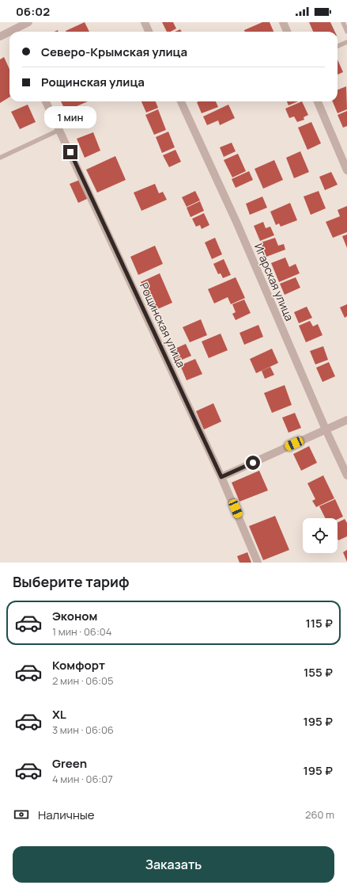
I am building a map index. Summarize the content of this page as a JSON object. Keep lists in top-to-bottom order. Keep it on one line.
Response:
{"streets":{"street":["Игарская улица","Рощинская улица"]},"page":{"status":"06:02","banner":["Северо-Крымская улица","Рощинская улица"],"bubble":"1 мин","heading":"Выберите тариф","list":[{"name":"Эконом","note":"1 мин · 06:04","value":"115 ₽"},{"name":"Комфорт","note":"2 мин · 06:05","value":"155 ₽"},{"name":"XL","note":"3 мин · 06:06","value":"195 ₽"},{"name":"Green","note":"4 мин · 06:07","value":"195 ₽"}],"pay":["Наличные","260 m"],"buttons":"Заказать"}}
